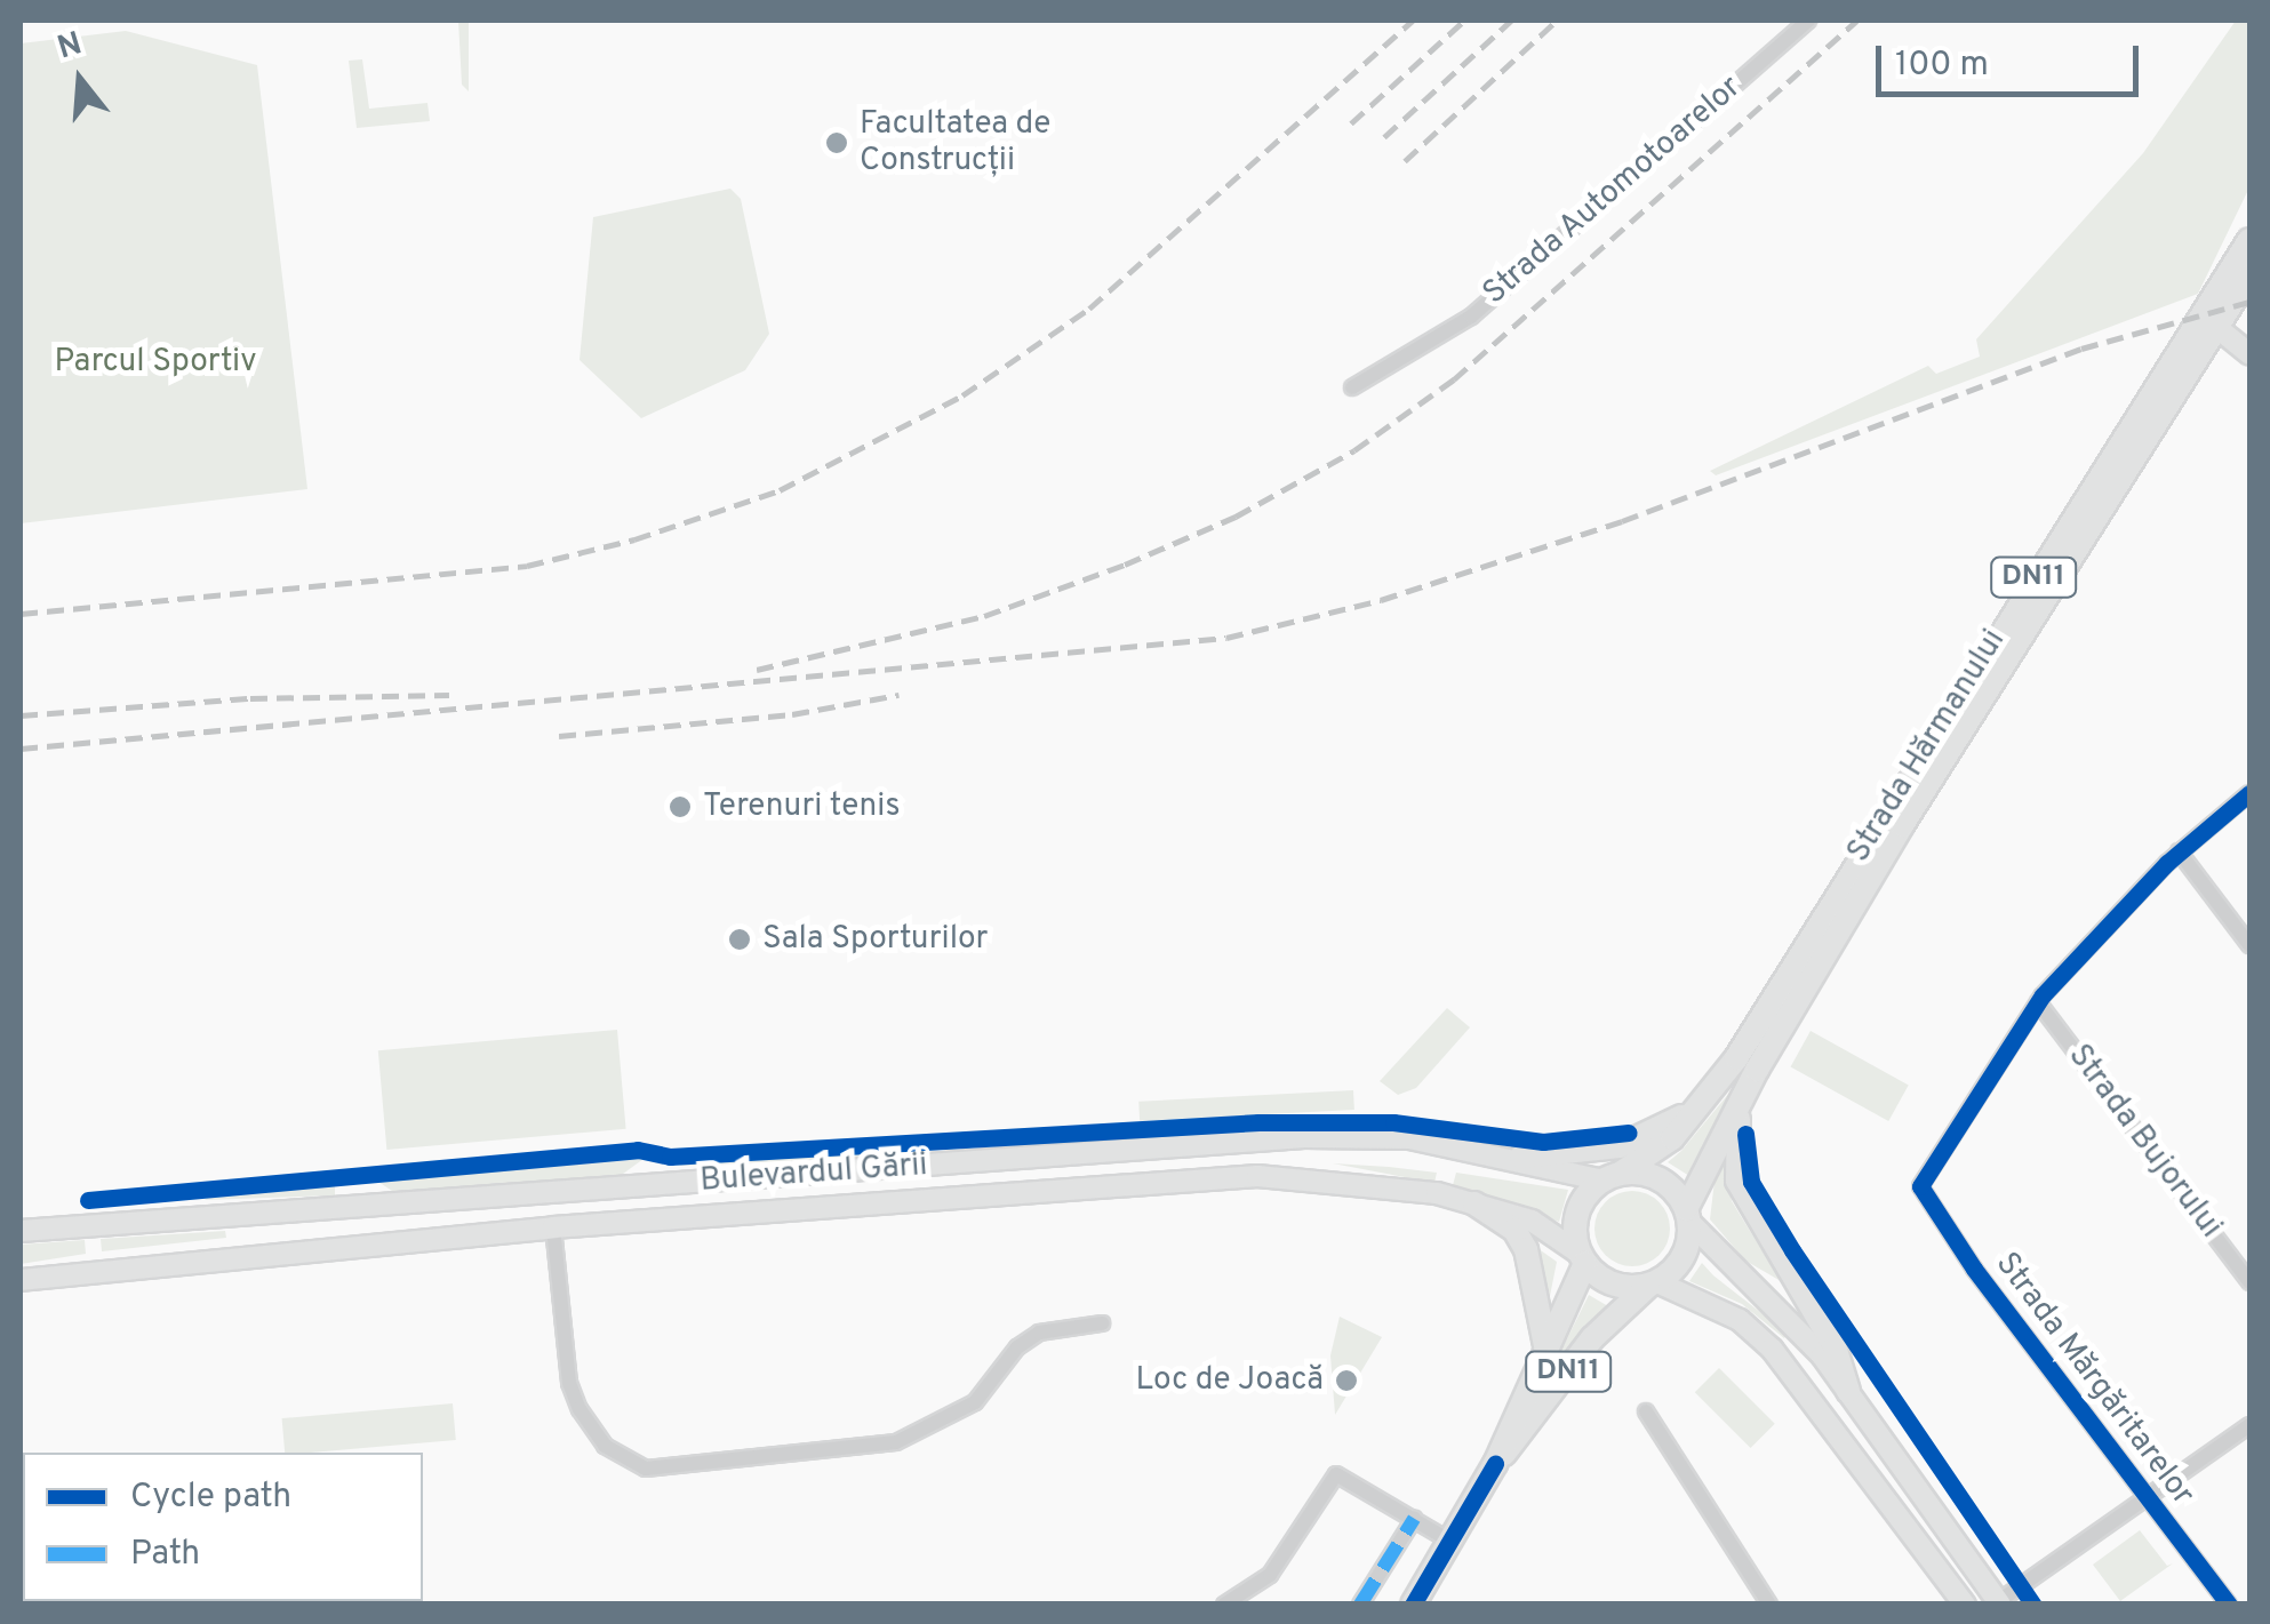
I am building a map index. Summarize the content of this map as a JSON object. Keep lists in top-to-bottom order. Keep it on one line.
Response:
{"streets":{"main road":["DN11","Strada Hărmanului","Bulevardul Gării"],"street":["Strada Automotoarelor","Strada Bujorului","Strada Mărgăritarelor"]},"crossings":[["DN11","Strada Hărmanului"],["DN11","Bulevardul Gării"],["Strada Hărmanului","Bulevardul Gării"],["Strada Bujorului","Strada Mărgăritarelor"]],"parks":["Parcul Sportiv"],"places":["Facultatea de Construcții","Terenuri tenis","Sala Sporturilor","Loc de Joacă"],"legend":["Cycle path","Path"],"scale_bar":"100 m","north":"top"}
